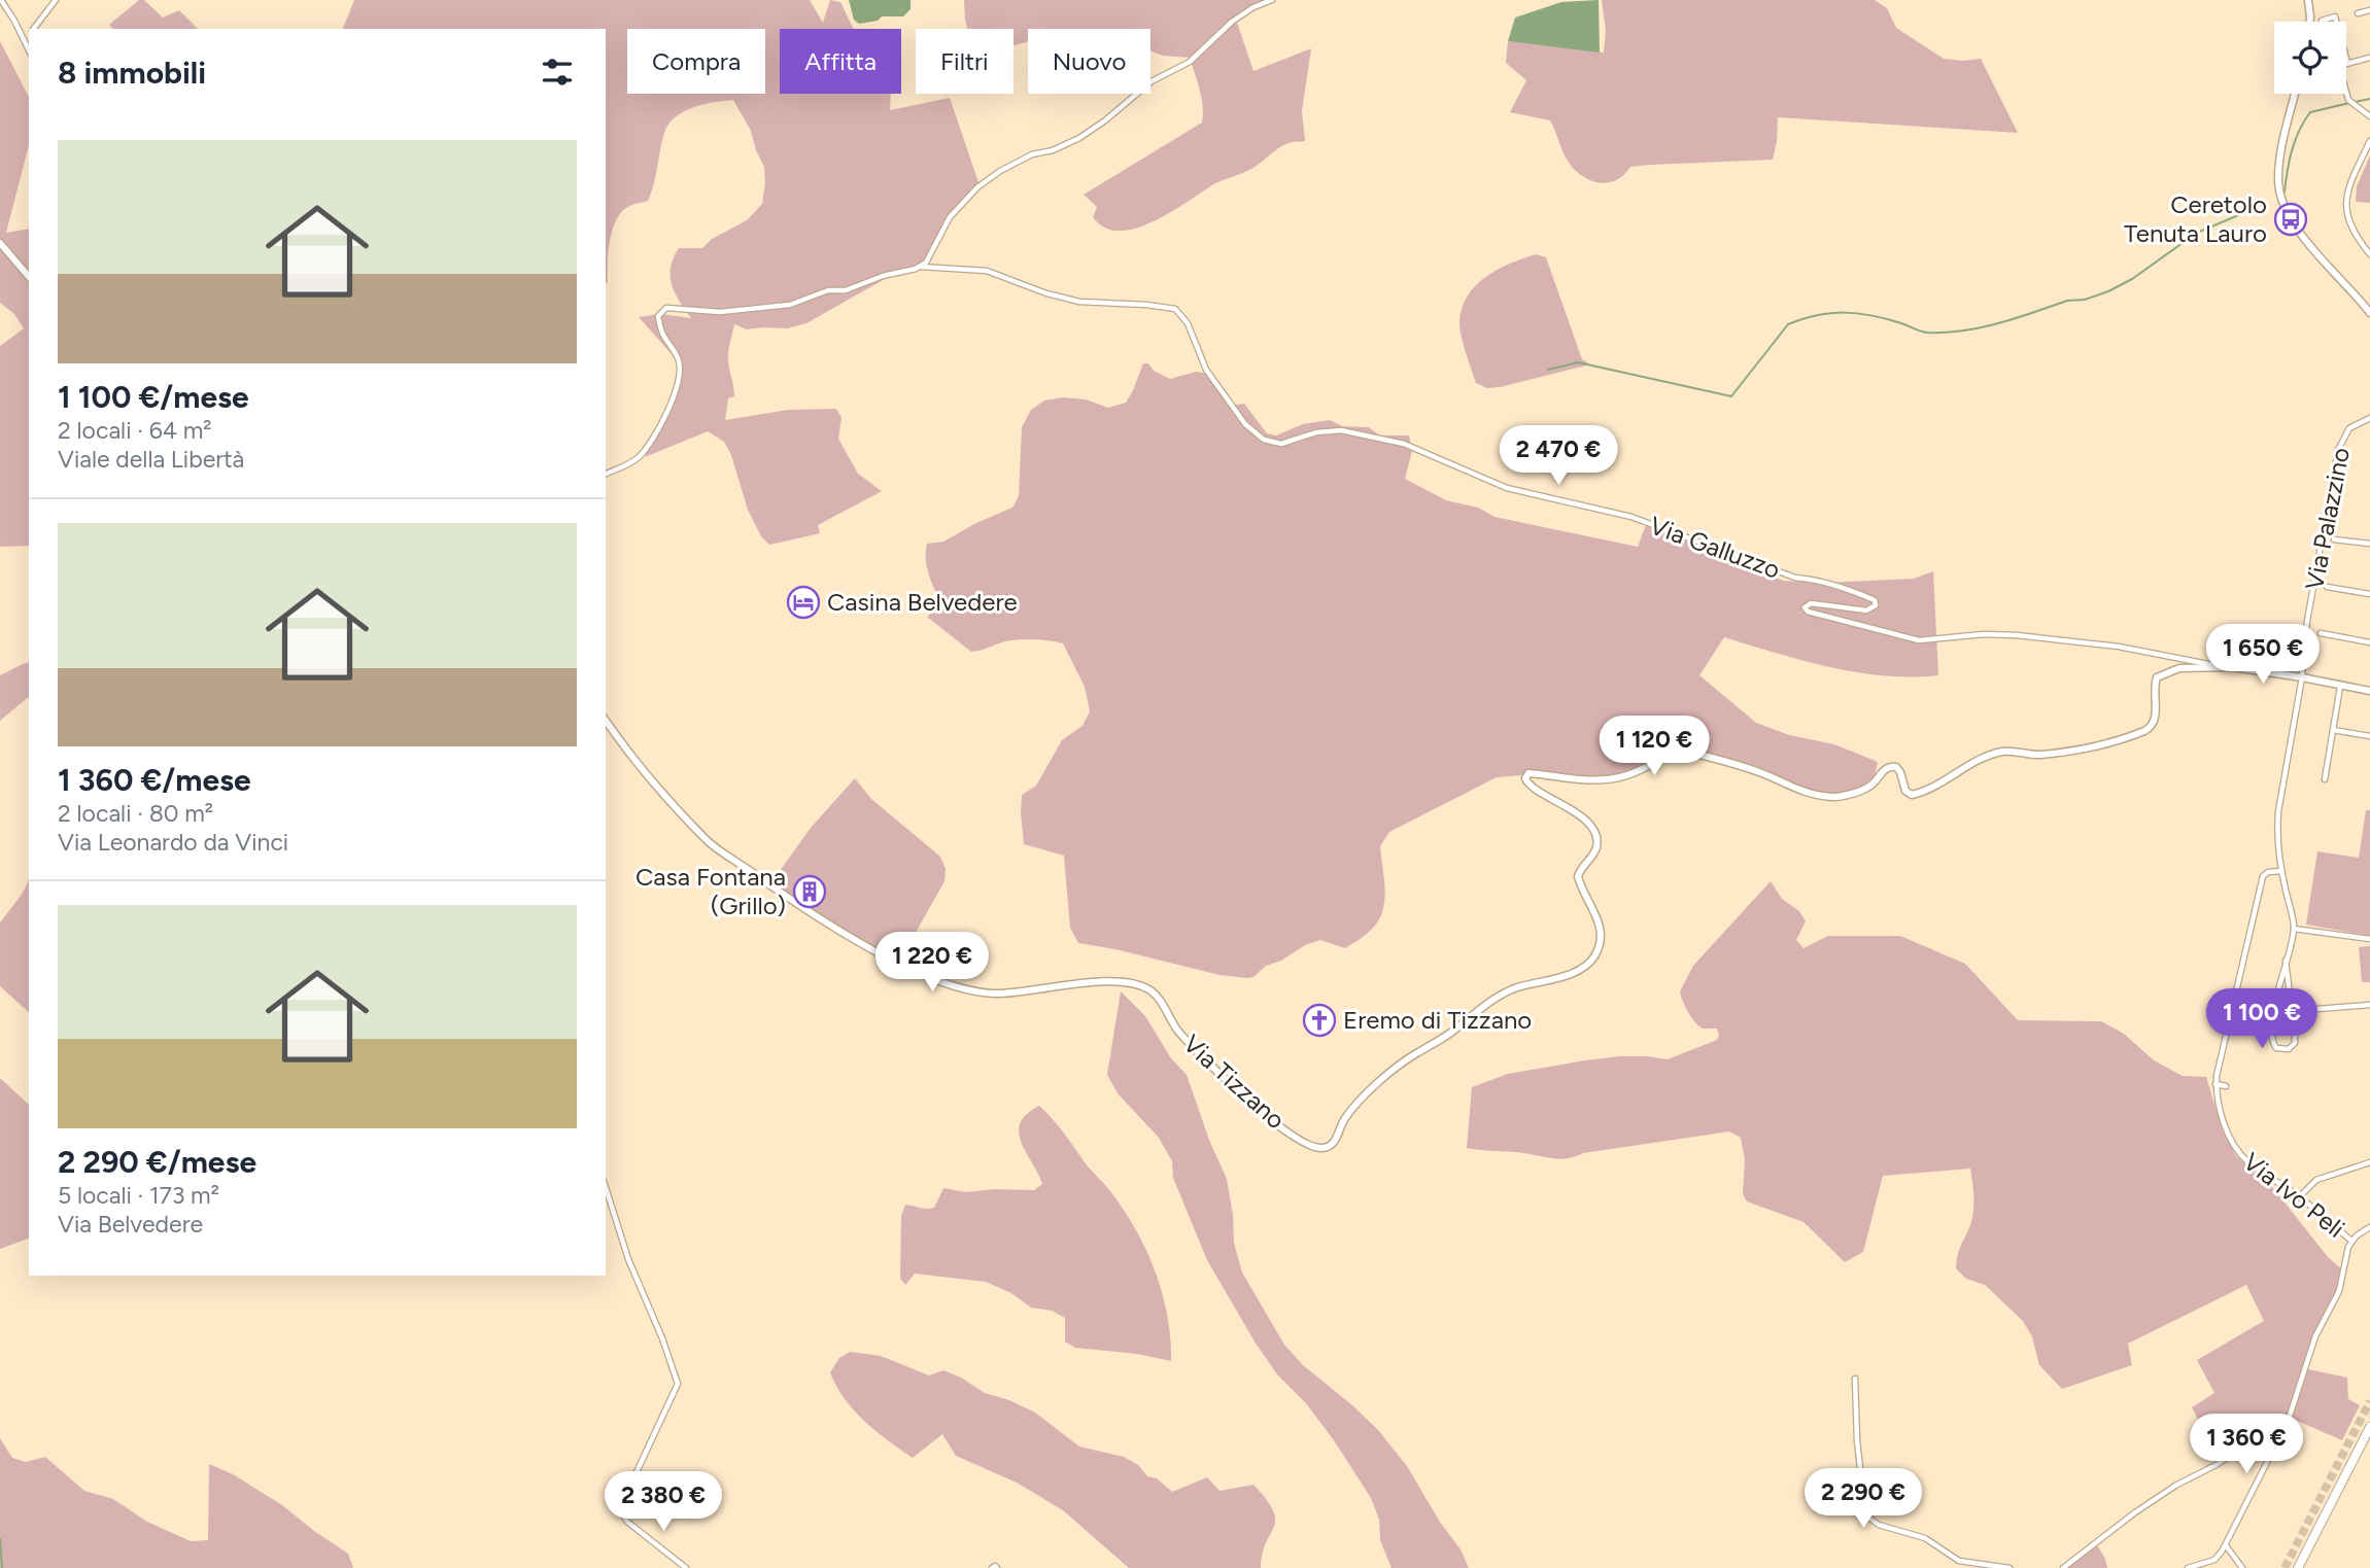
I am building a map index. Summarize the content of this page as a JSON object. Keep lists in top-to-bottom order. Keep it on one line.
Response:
{"streets":{"street":["Via Palazzino","Via Galluzzo","Via Tizzano","Via Ivo Peli"]},"crossings":[["Via Palazzino","Via Tizzano"],["Via Palazzino","Via Ivo Peli"],["Via Galluzzo","Via Tizzano"]],"places":{"bus stop":["Ceretolo Tenuta Lauro"],"hotel":["Casina Belvedere"],"building":["Casa Fontana (Grillo)"],"church":["Eremo di Tizzano"]},"page":{"chip":["Compra","Affitta","Filtri","Nuovo"],"heading":"8 immobili","list":[{"name":"1 100 €/mese","note":"2 locali · 64 m² · Viale della Libertà"},{"name":"1 360 €/mese","note":"2 locali · 80 m² · Via Leonardo da Vinci"},{"name":"2 290 €/mese","note":"5 locali · 173 m² · Via Belvedere"}],"price":["2 470 €","1 650 €","1 120 €","1 220 €","1 100 €","1 360 €","2 290 €","2 380 €"]}}
